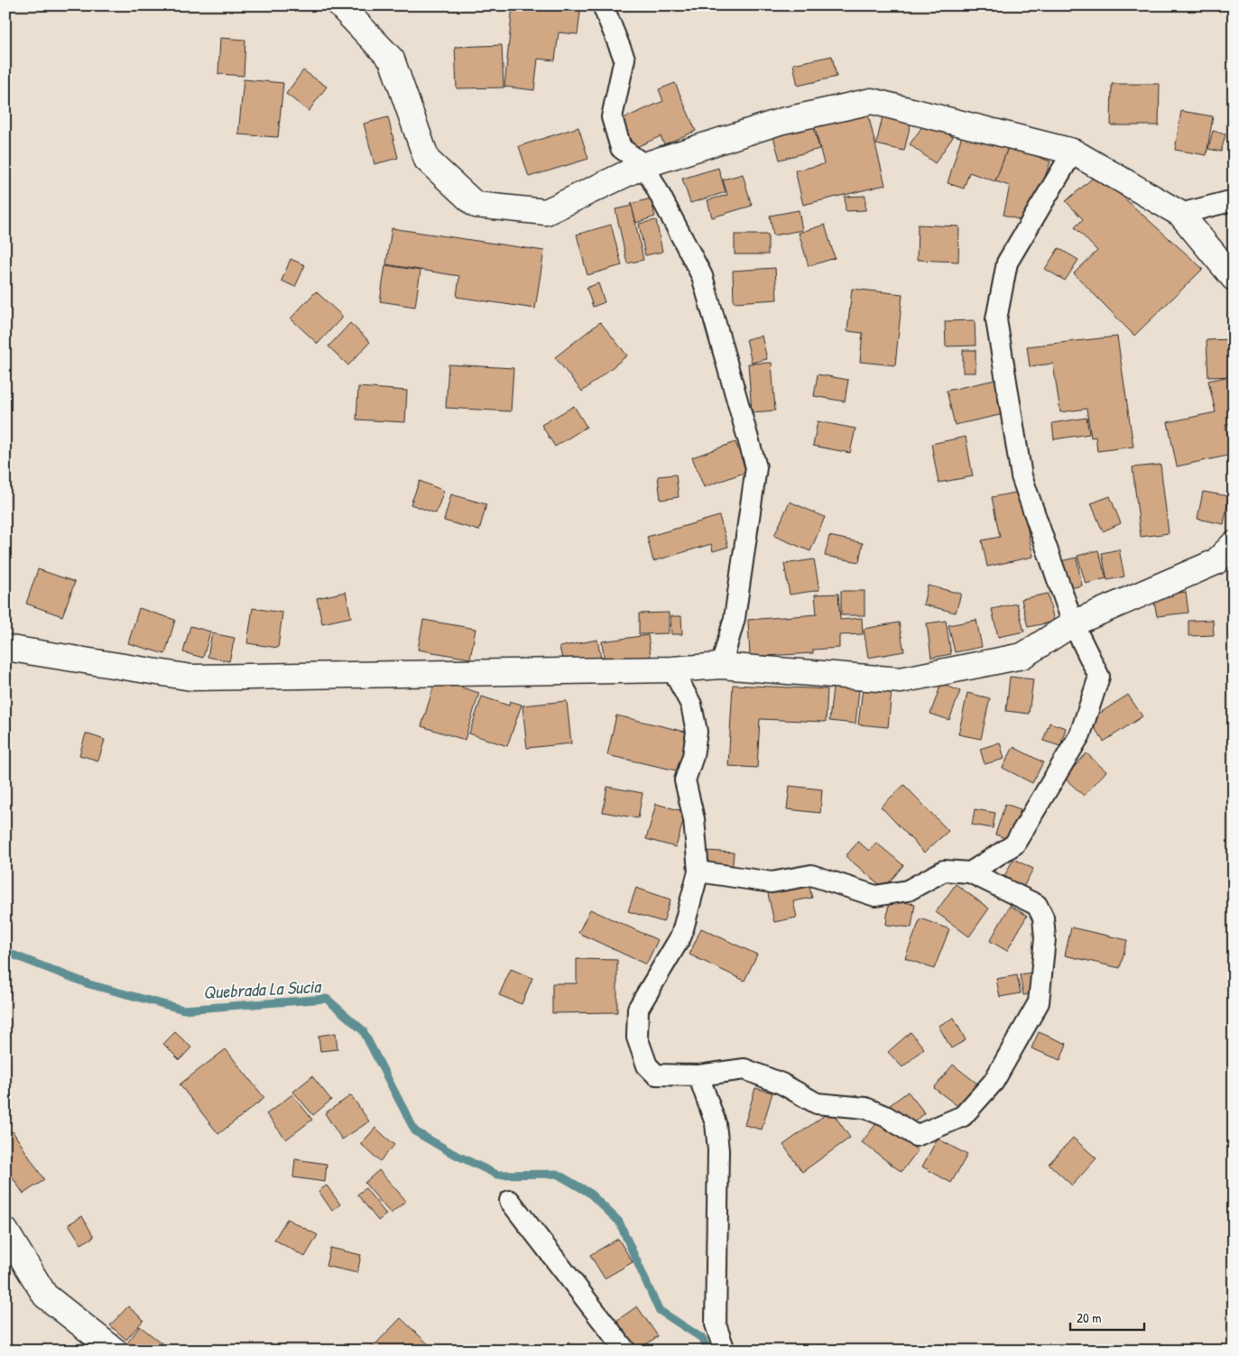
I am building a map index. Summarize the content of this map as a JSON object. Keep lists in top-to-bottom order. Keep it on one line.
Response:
{"water":["Quebrada La Sucia"],"scale_bar":"20 m"}
